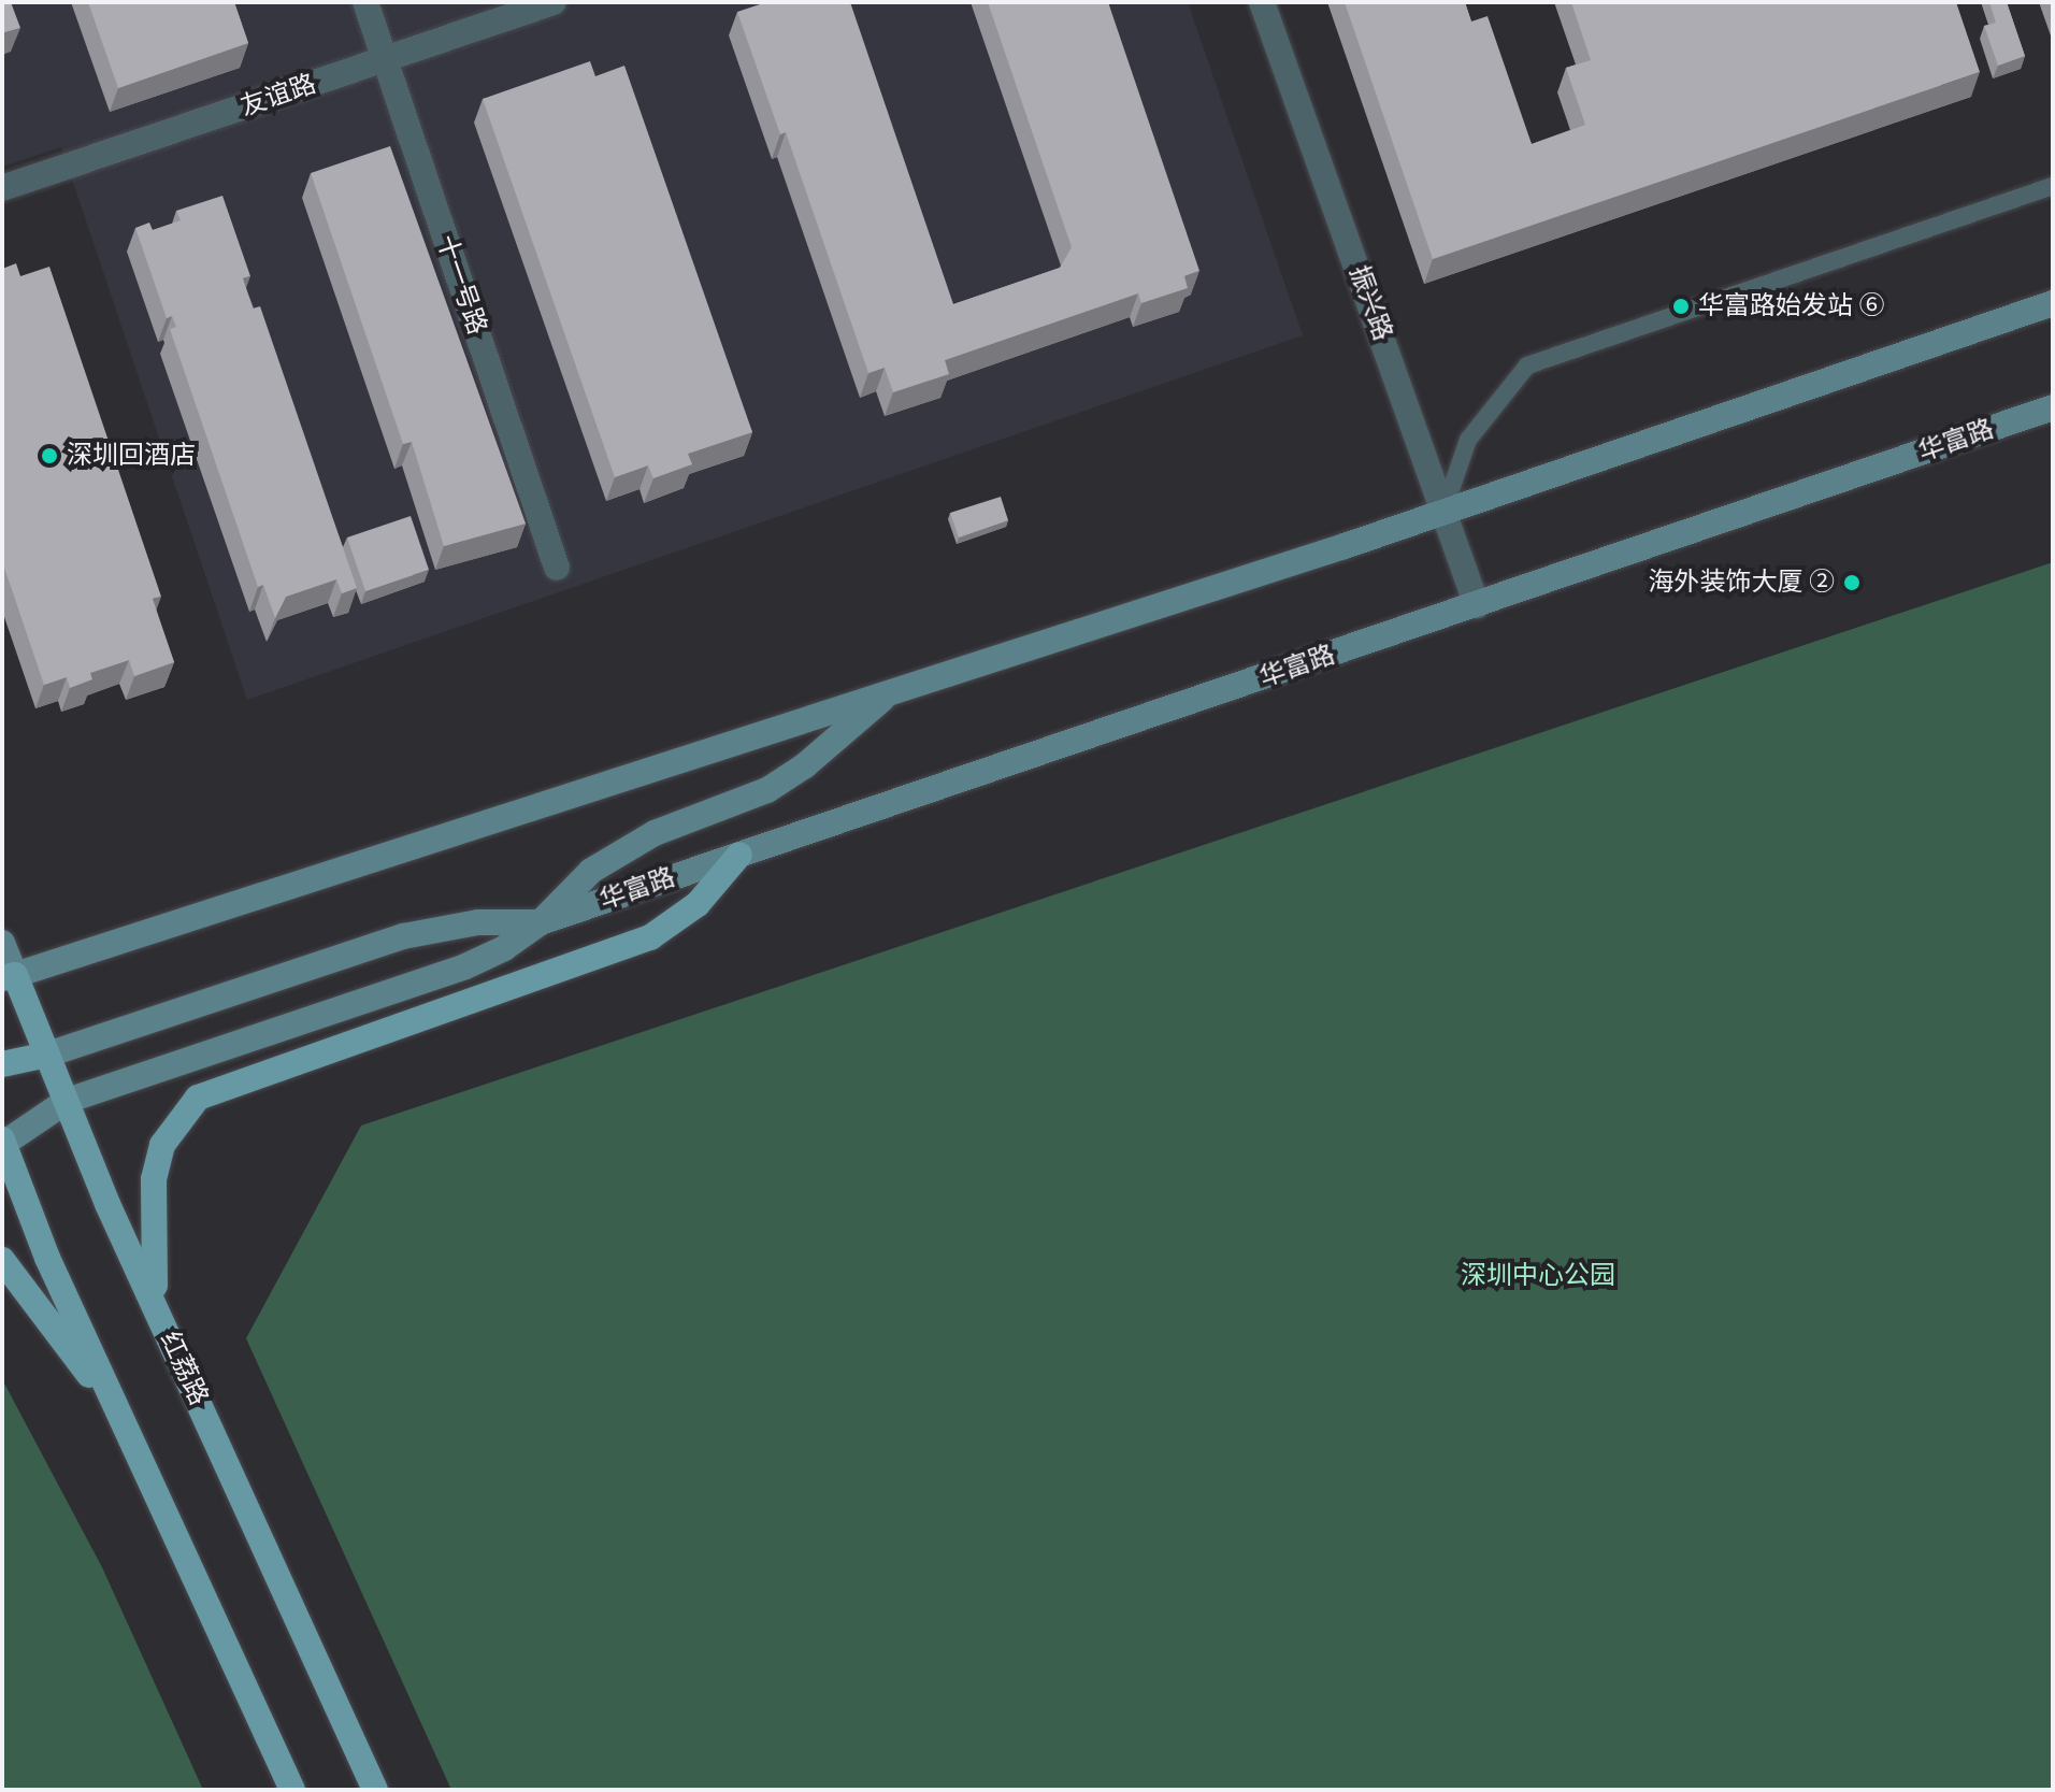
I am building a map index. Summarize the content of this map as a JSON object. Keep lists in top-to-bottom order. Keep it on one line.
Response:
{"streets":{"main road":["华富路","红荔路"],"street":["友谊路","十一号路","振兴路"]},"crossings":[["友谊路","十一号路"],["振兴路","华富路"],["华富路","红荔路"]],"parks":["深圳中心公园"],"places":["华富路始发站 ⑥","深圳回酒店","海外装饰大厦 ②"]}
